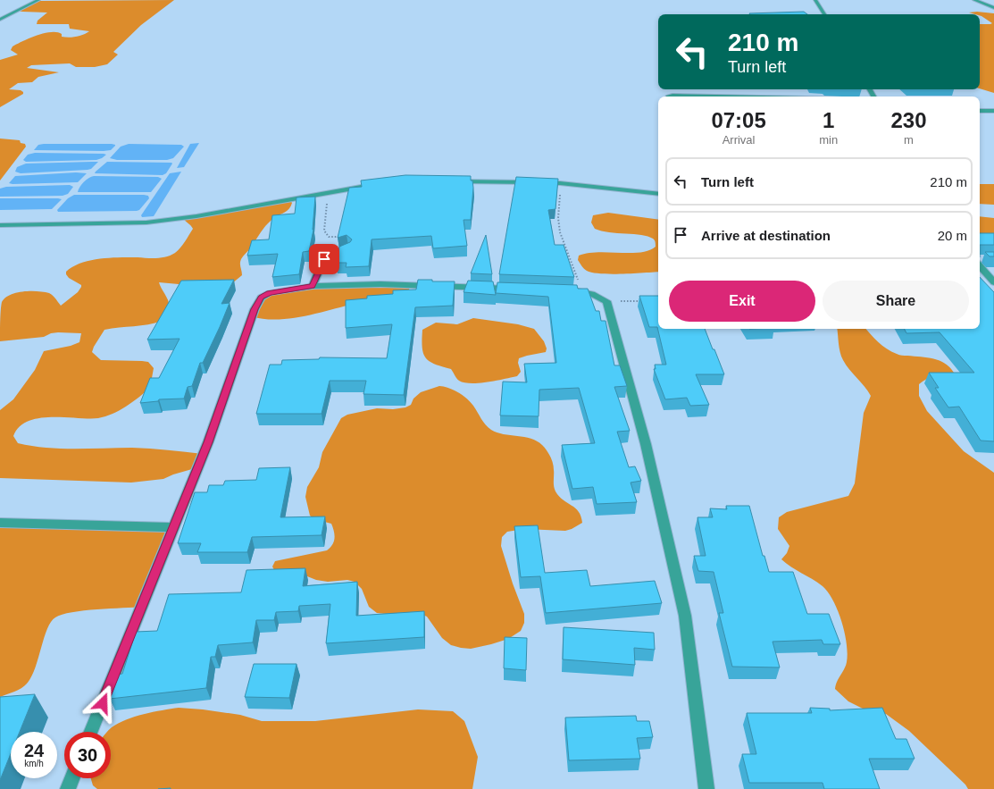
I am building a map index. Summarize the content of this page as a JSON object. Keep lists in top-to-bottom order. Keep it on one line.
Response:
{"page":{"turn":["210 m","Turn left"],"eta":["07:05","Arrival","1","min","230","m"],"list":[{"name":"Turn left","value":"210 m"},{"name":"Arrive at destination","value":"20 m"}],"buttons":["Exit","Share"],"speed":"24 km/h","limit":"30"}}
